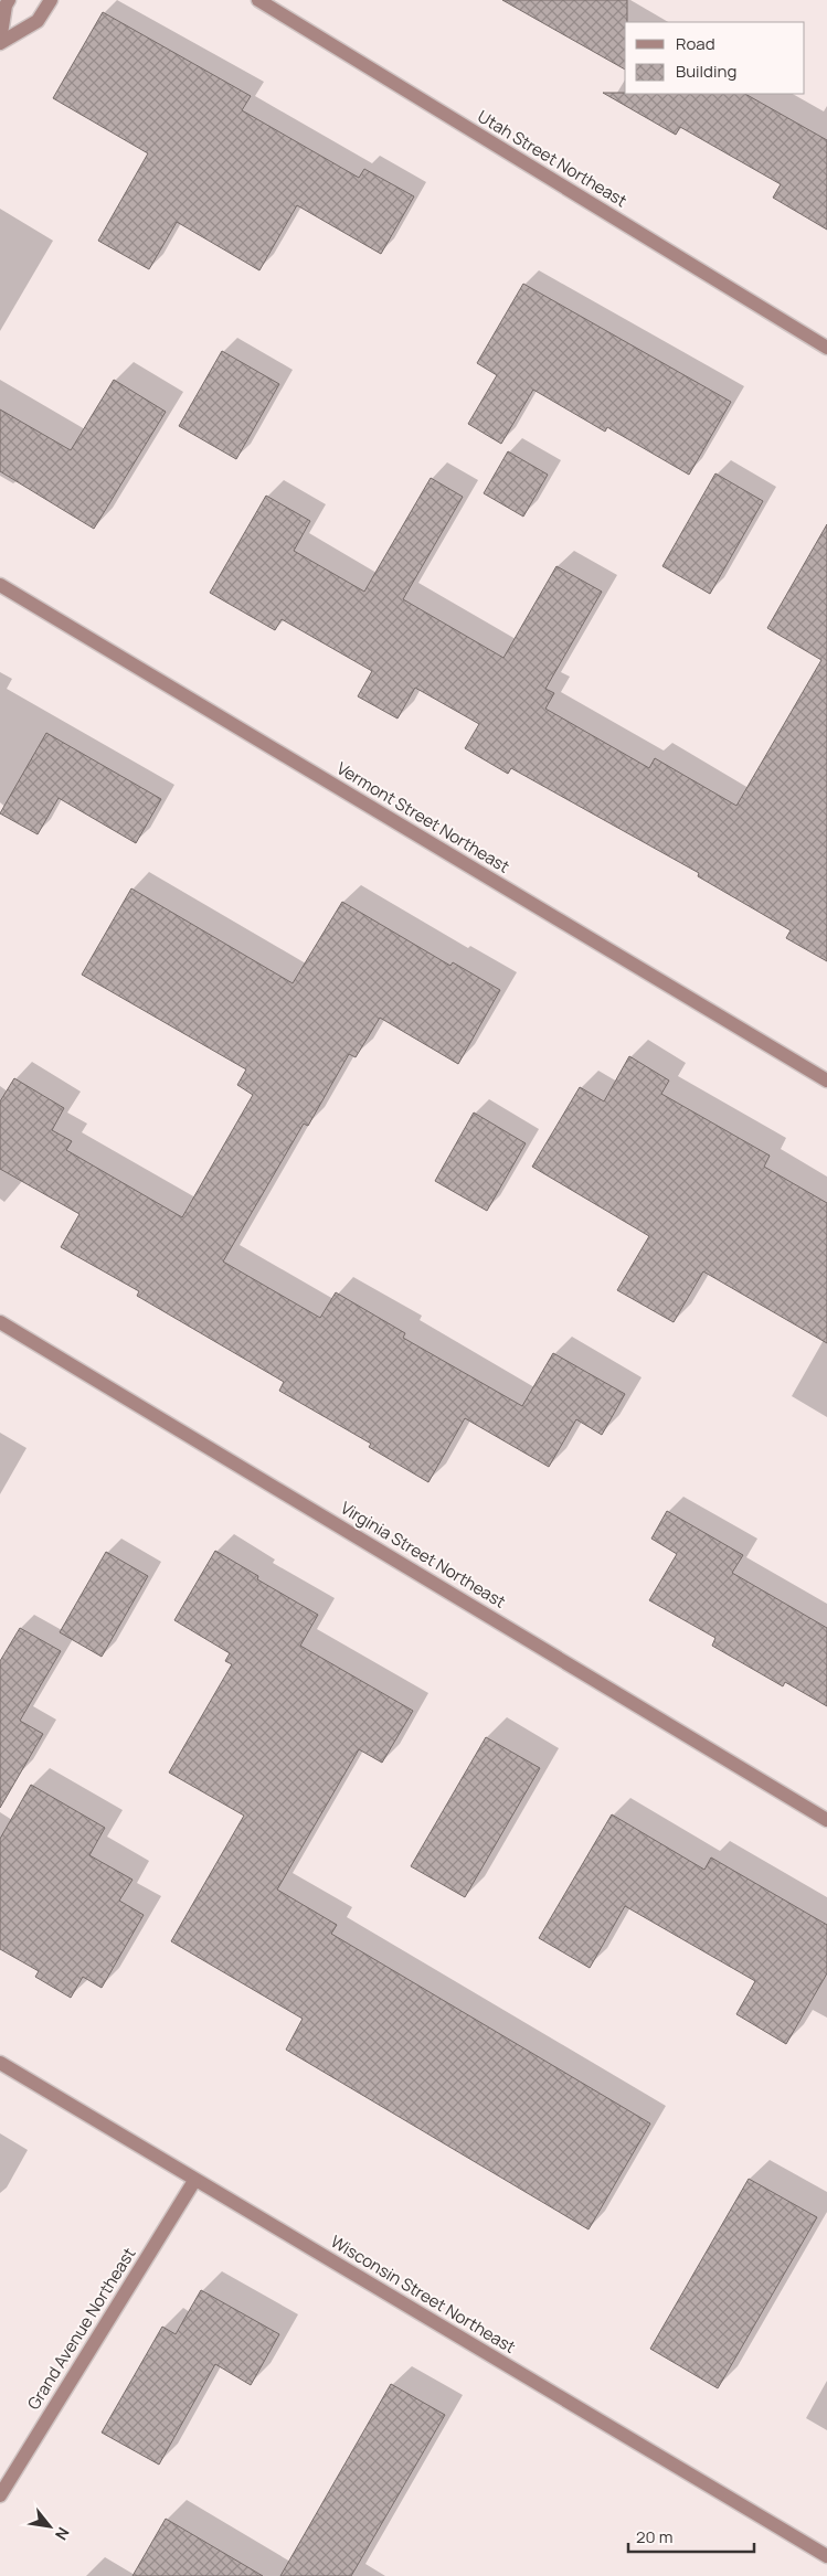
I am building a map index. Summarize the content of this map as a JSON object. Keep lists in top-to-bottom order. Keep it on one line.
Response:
{"streets":{"street":["Utah Street Northeast","Vermont Street Northeast","Virginia Street Northeast","Wisconsin Street Northeast","Grand Avenue Northeast"]},"crossings":[["Wisconsin Street Northeast","Grand Avenue Northeast"]],"legend":["Road","Building"],"scale_bar":"20 m","north":"bottom right"}
